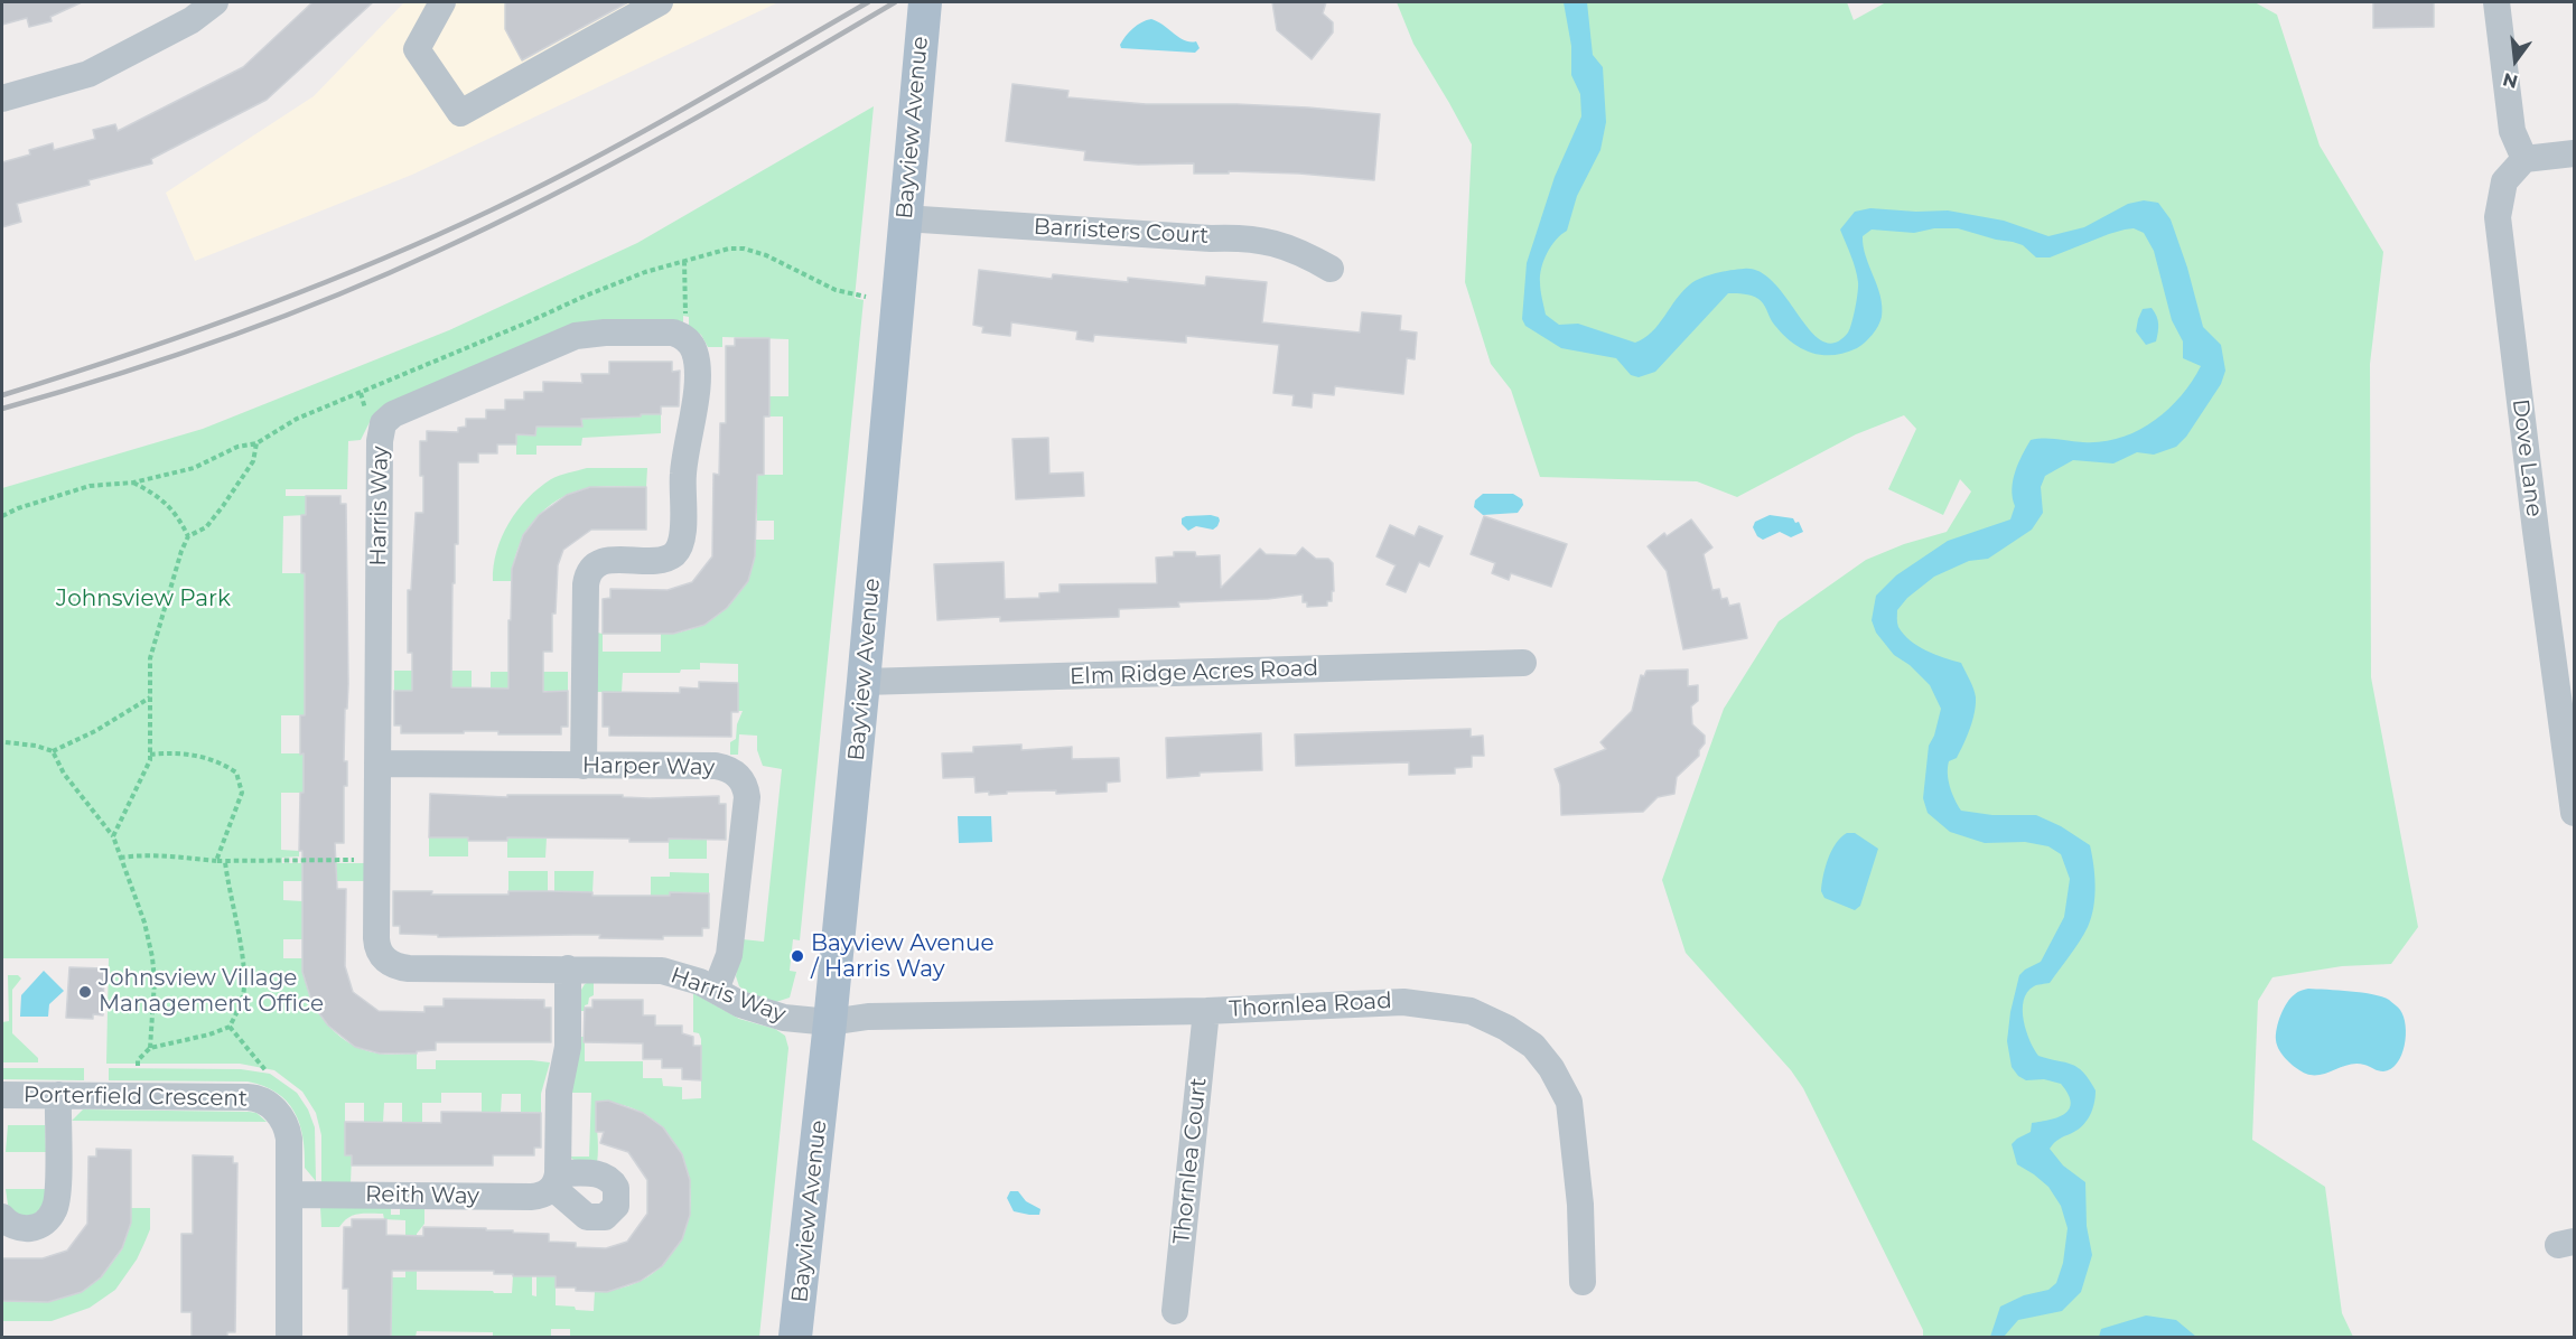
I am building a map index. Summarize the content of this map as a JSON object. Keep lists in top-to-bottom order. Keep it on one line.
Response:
{"streets":{"main road":["Bayview Avenue"],"street":["Barristers Court","Dove Lane","Harris Way","Elm Ridge Acres Road","Harper Way","Thornlea Road","Porterfield Crescent","Thornlea Court","Reith Way"]},"crossings":[["Bayview Avenue","Barristers Court"],["Bayview Avenue","Harris Way"],["Bayview Avenue","Elm Ridge Acres Road"],["Bayview Avenue","Thornlea Road"],["Harris Way","Harper Way"],["Harris Way","Thornlea Road"],["Harris Way","Reith Way"],["Thornlea Road","Thornlea Court"],["Porterfield Crescent","Reith Way"]],"parks":["Johnsview Park"],"places":["Bayview Avenue / Harris Way","Johnsview Village Management Office"],"north":"bottom"}
